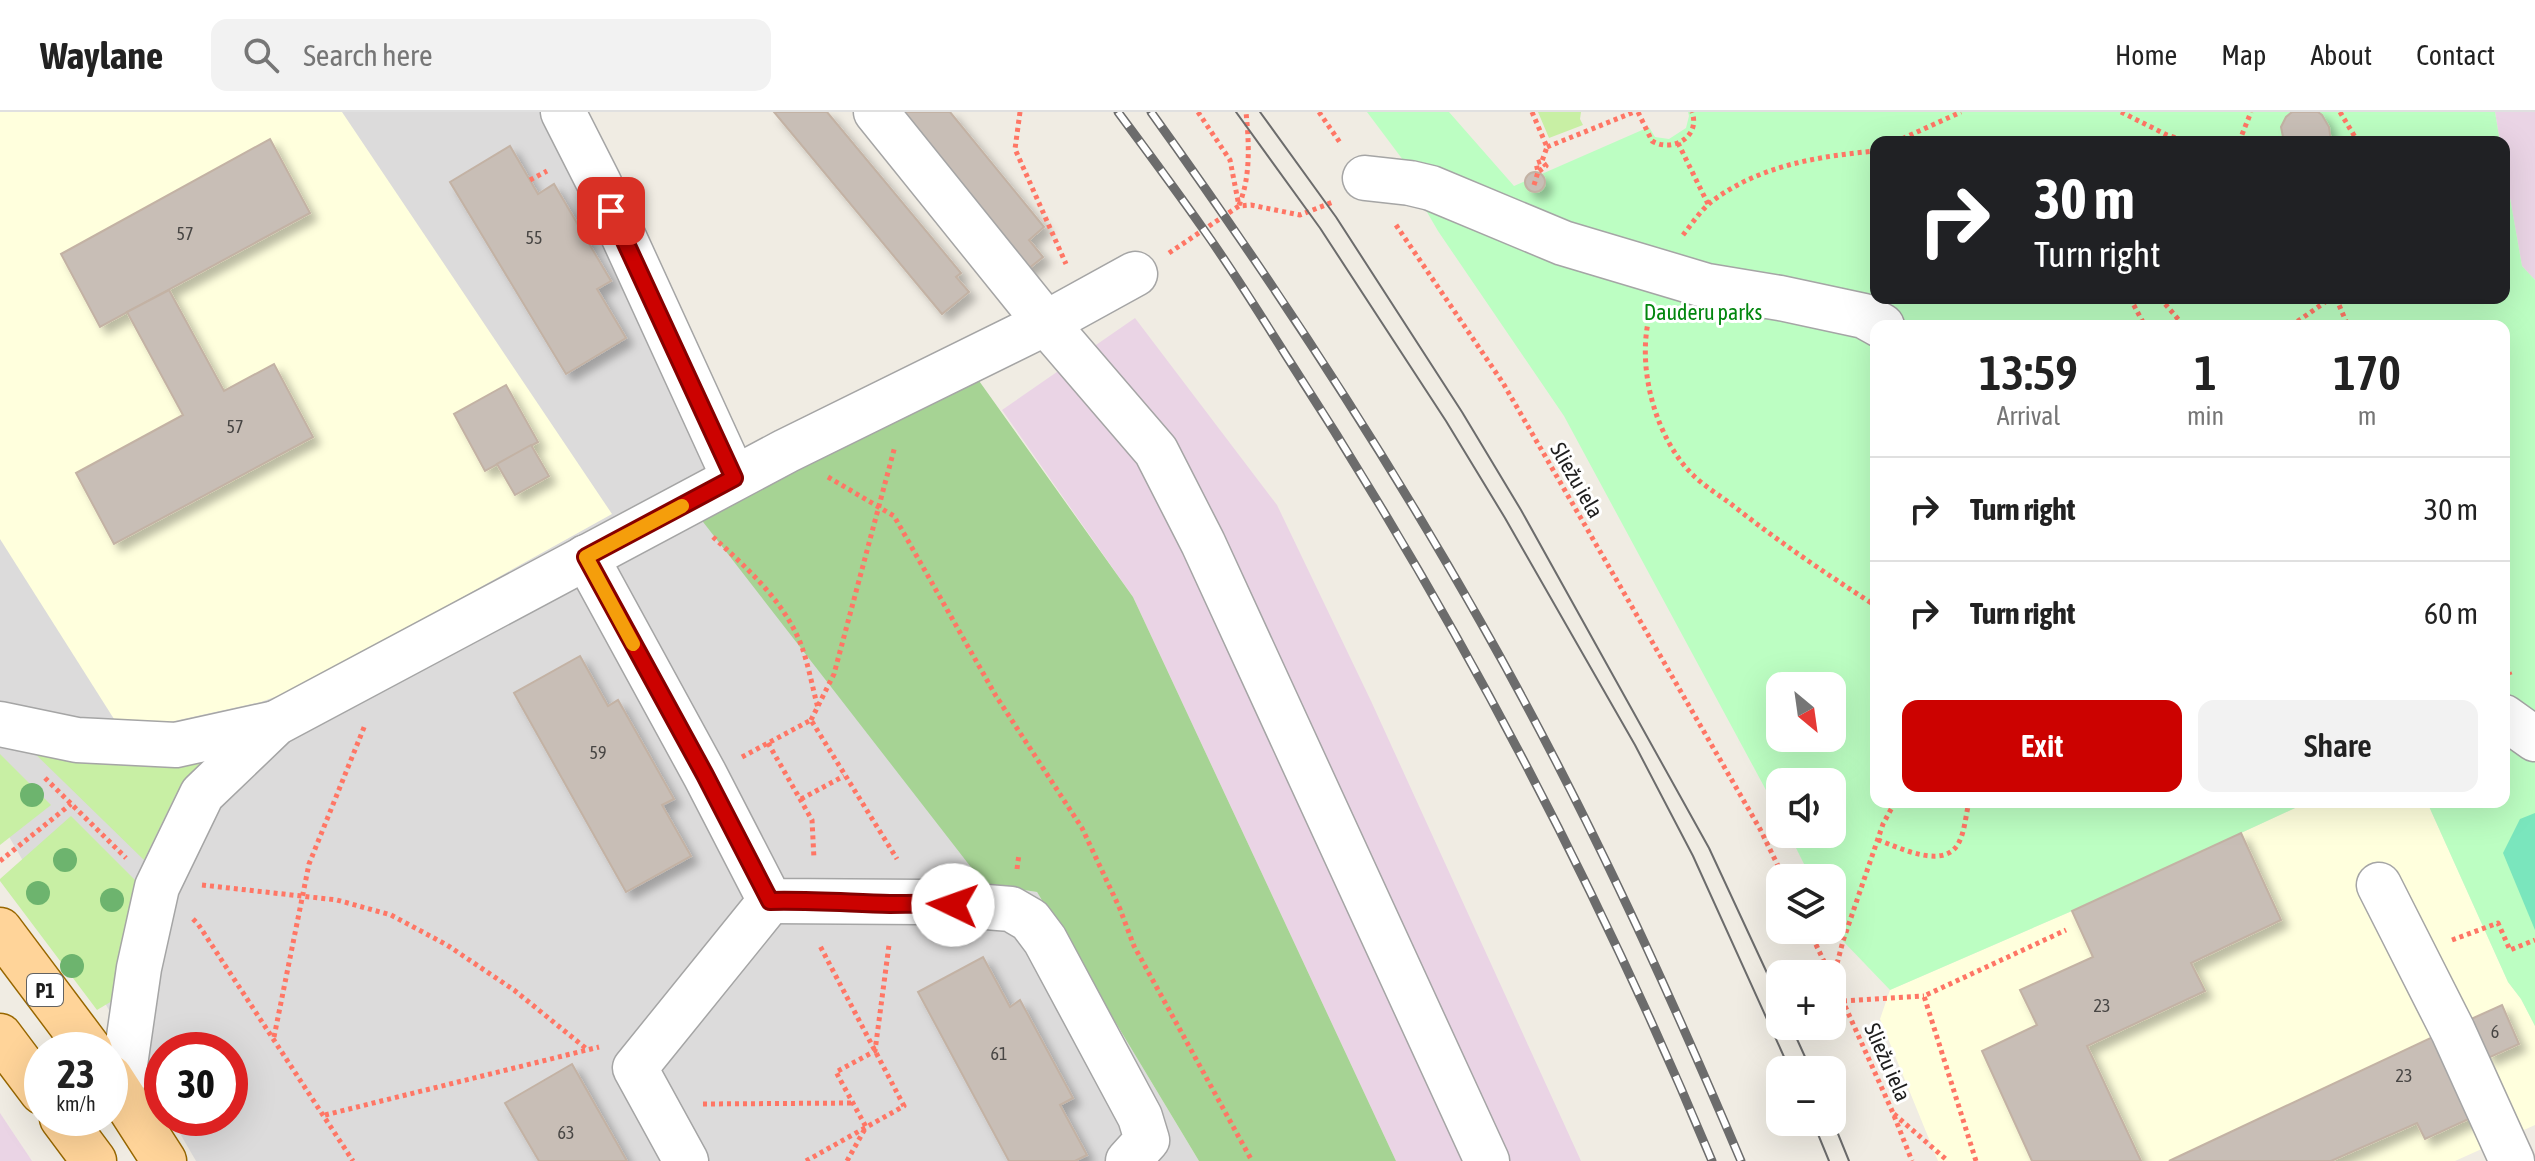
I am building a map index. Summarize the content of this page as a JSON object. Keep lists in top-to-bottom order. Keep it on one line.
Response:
{"streets":{"main road":["P1"],"path":["Sliežu iela"]},"parks":["Dauderu parks"],"house_numbers":["57","55","57","59","23","6","61","23","63"],"north":"bottom right","page":{"header":"Waylane","search":"Search here","nav":["Home","Map","About","Contact"],"turn":["30 m","Turn right"],"eta":["13:59","Arrival","1","min","170","m"],"list":[{"name":"Turn right","value":"30 m"},{"name":"Turn right","value":"60 m"}],"map_buttons":["+","−"],"buttons":["Exit","Share"],"speed":"23 km/h","limit":"30"}}
